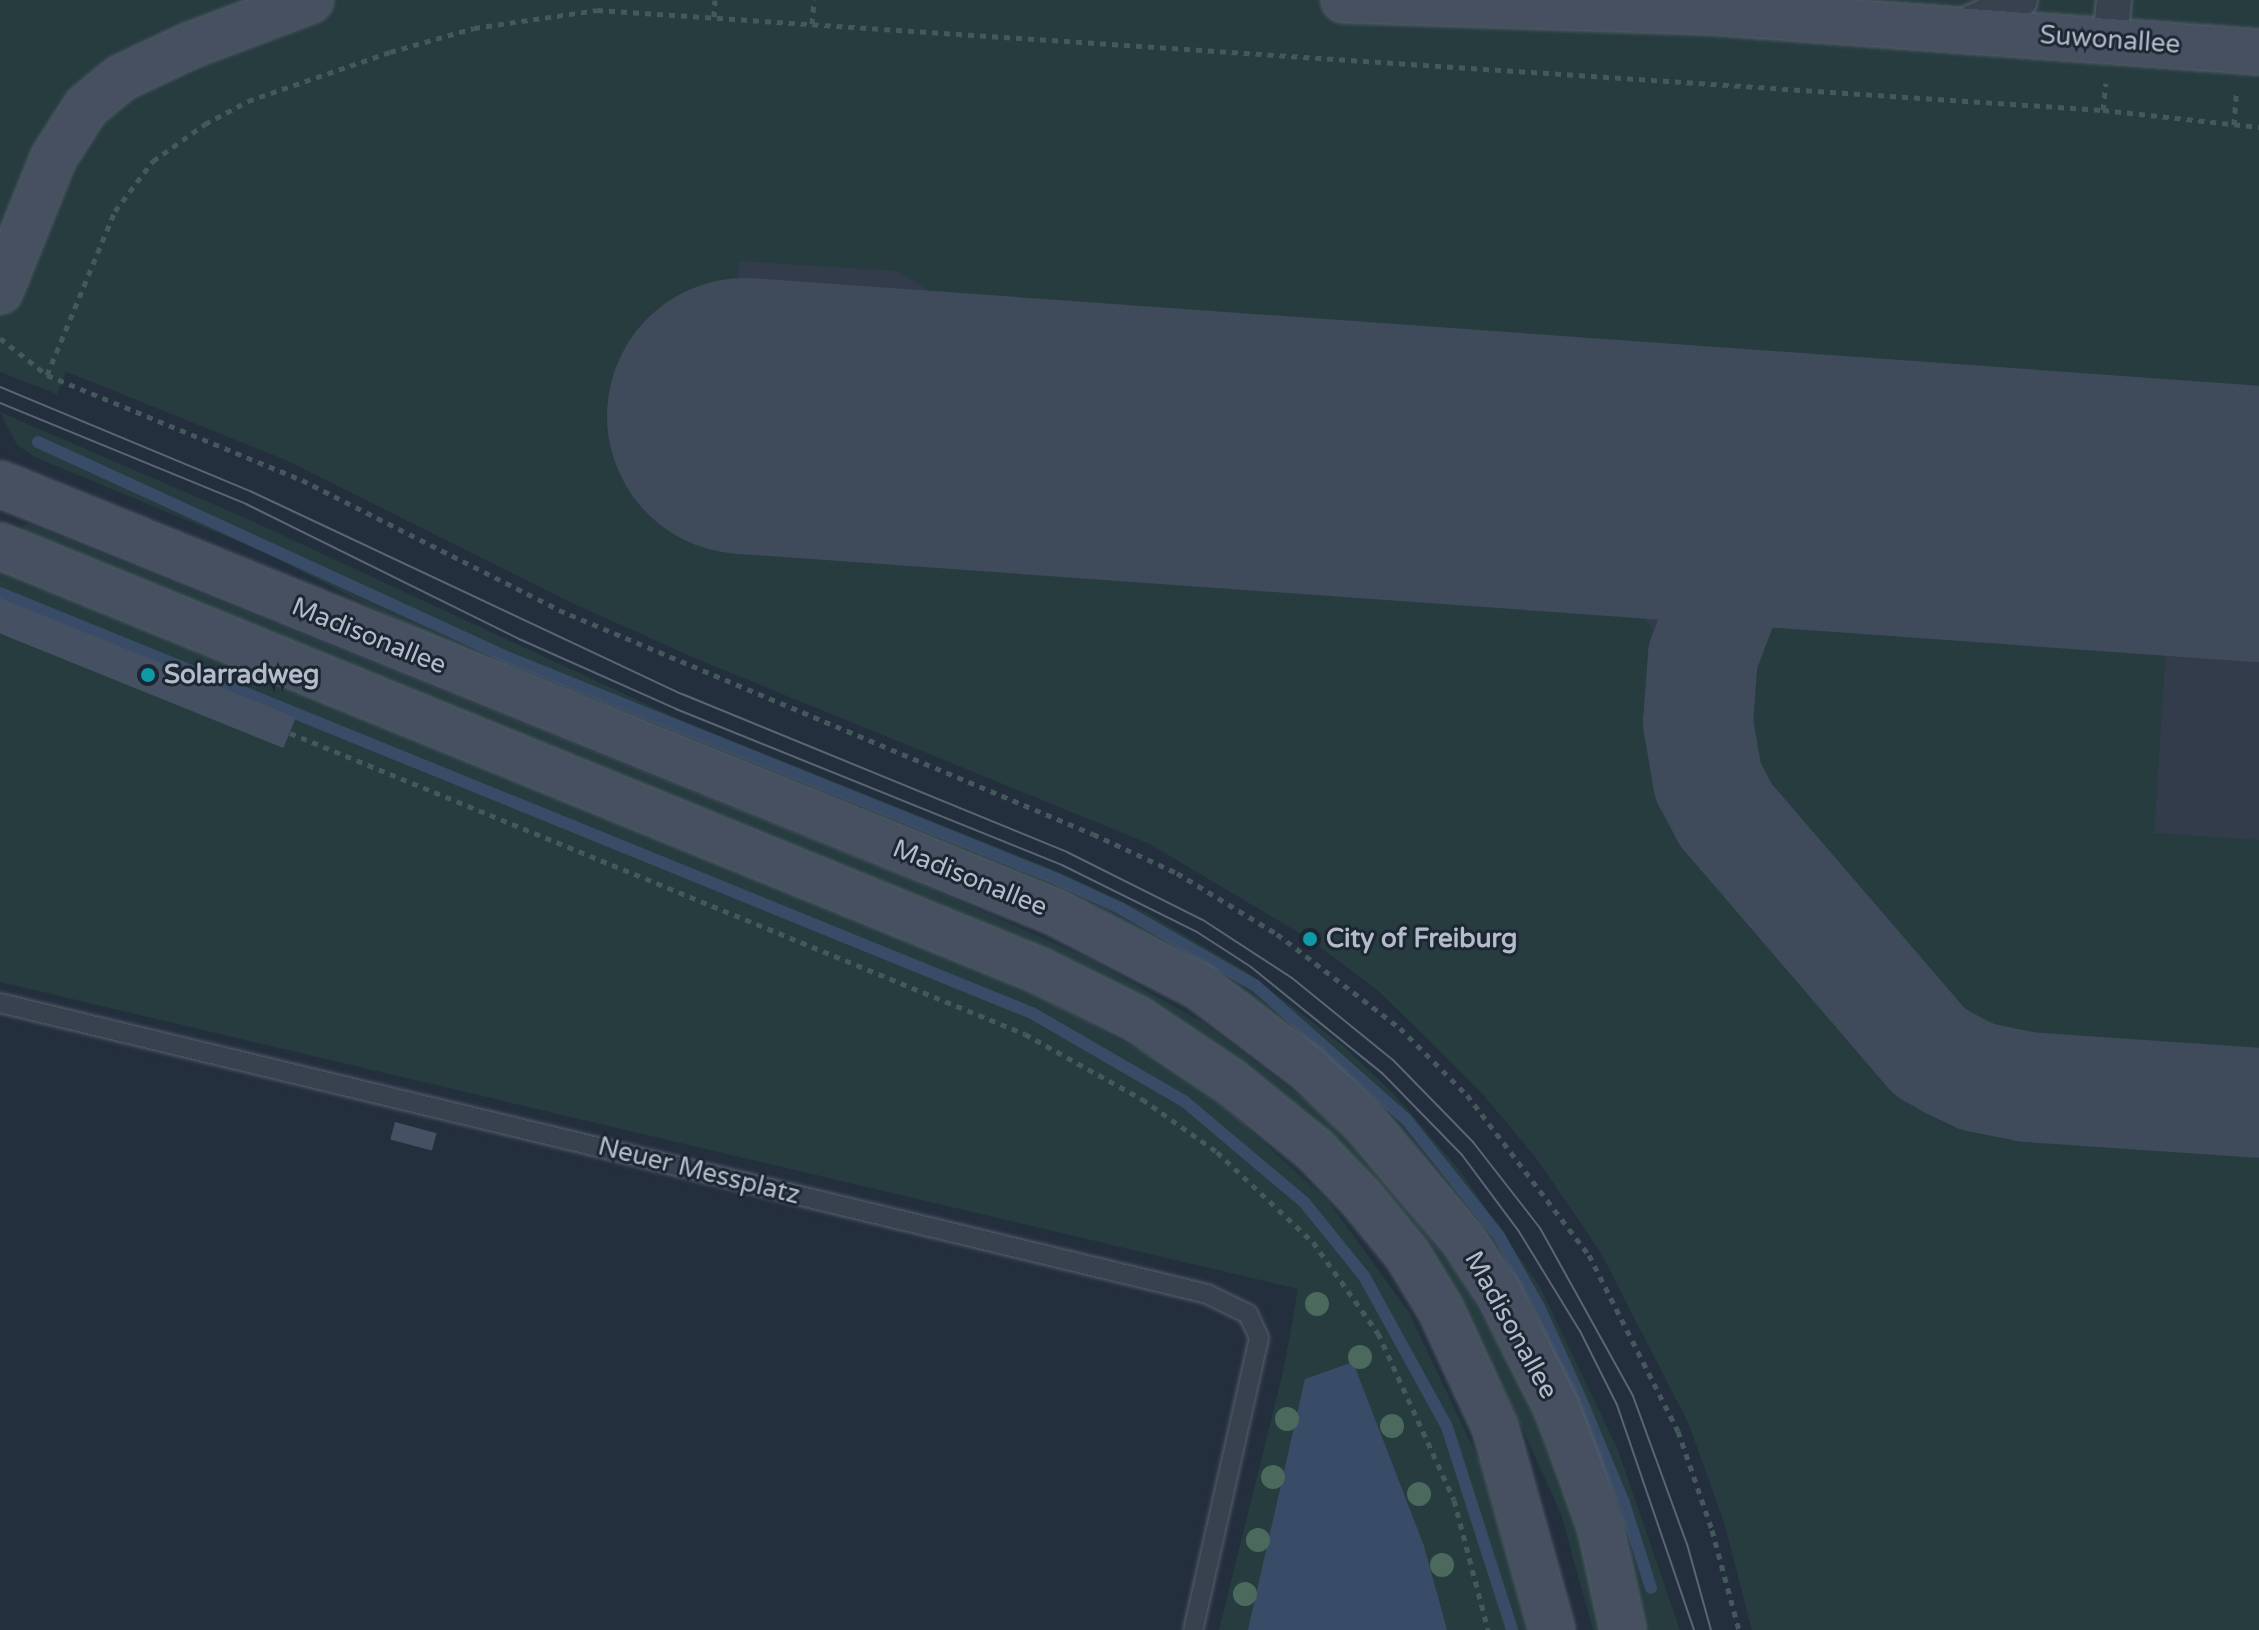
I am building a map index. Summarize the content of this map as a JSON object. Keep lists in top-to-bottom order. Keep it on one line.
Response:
{"streets":{"main road":["Suwonallee","Madisonallee"],"lane":["Neuer Messplatz"]},"places":["Solarradweg","City of Freiburg"]}
